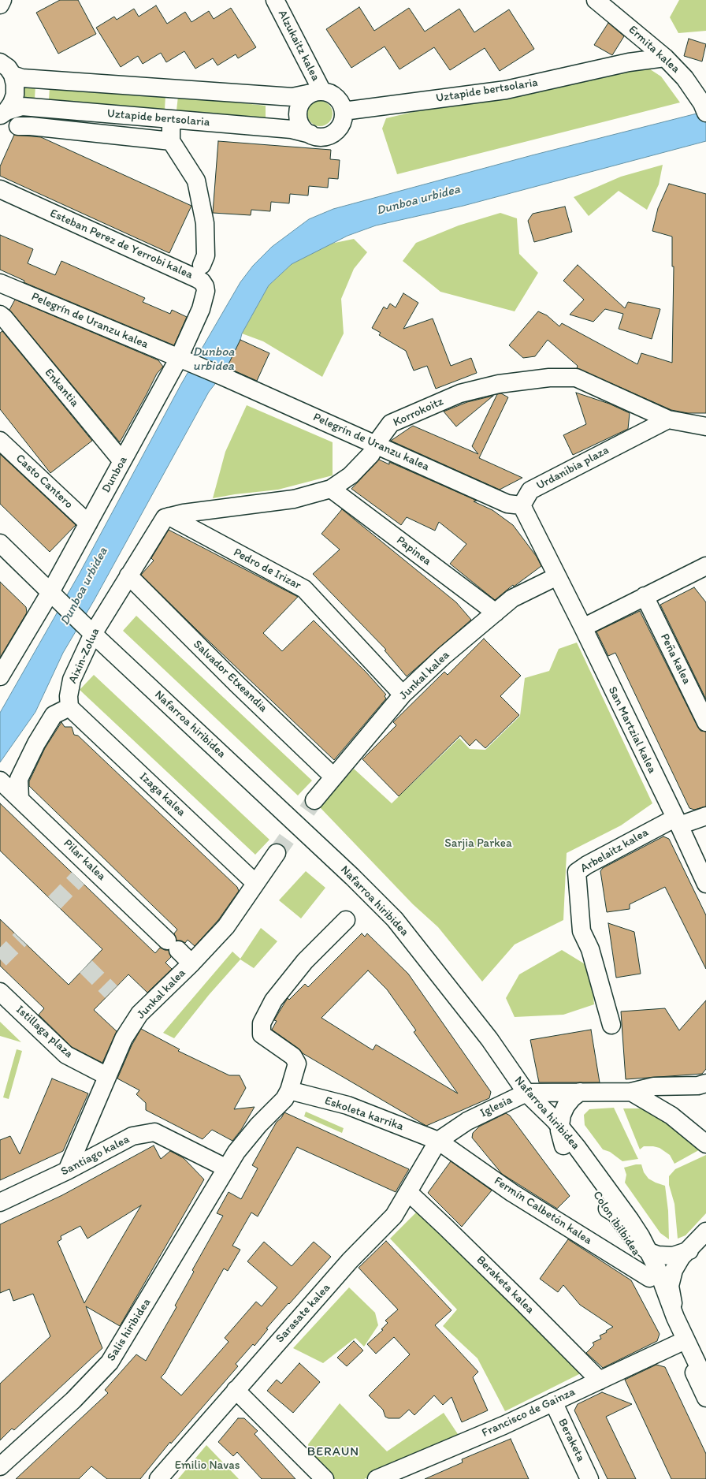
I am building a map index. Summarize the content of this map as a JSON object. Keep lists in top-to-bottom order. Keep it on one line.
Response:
{"streets":{"street":["Alzukaitz kalea","Ermita kalea","Uztapide bertsolaria","Esteban Perez de Yerrobi kalea","Pelegrín de Uranzu kalea","Enkantia","Korrokoitz","Urdanibia plaza","Dunboa","Casto Cantero","Papinea","Pedro de Irizar","Aixin-Zolua","Peña kalea","Junkal kalea","Salvador Etxeandia","Nafarroa hiribidea","San Martzial kalea","Izaga kalea","Arbelaitz kalea","Pilar kalea","Istillaga plaza","Iglesia","Eskoleta karrika","Santiago kalea","Fermín Calbetón kalea","Colon ibilbidea","Beraketa kalea","Sarasate kalea","Salis hiribidea","Francisco de Gainza","Beraketa"]},"crossings":[["Alzukaitz kalea","Uztapide bertsolaria"],["Ermita kalea","Uztapide bertsolaria"],["Esteban Perez de Yerrobi kalea","Pelegrín de Uranzu kalea"],["Esteban Perez de Yerrobi kalea","Dunboa"],["Pelegrín de Uranzu kalea","Korrokoitz"],["Pelegrín de Uranzu kalea","Urdanibia plaza"],["Pelegrín de Uranzu kalea","Dunboa"],["Enkantia","Dunboa"],["Korrokoitz","Urdanibia plaza"],["Korrokoitz","Papinea"],["Korrokoitz","Pedro de Irizar"],["Korrokoitz","Aixin-Zolua"],["Dunboa","Casto Cantero"],["Dunboa","Nafarroa hiribidea"],["Papinea","Junkal kalea"],["Pedro de Irizar","Aixin-Zolua"],["Pedro de Irizar","Junkal kalea"],["Aixin-Zolua","Salvador Etxeandia"],["Aixin-Zolua","Nafarroa hiribidea"],["Aixin-Zolua","Izaga kalea"],["Junkal kalea","Salvador Etxeandia"],["Junkal kalea","San Martzial kalea"],["Junkal kalea","Izaga kalea"],["Junkal kalea","Pilar kalea"],["Junkal kalea","Istillaga plaza"],["Junkal kalea","Santiago kalea"],["Nafarroa hiribidea","Iglesia"],["Nafarroa hiribidea","Colon ibilbidea"],["San Martzial kalea","Arbelaitz kalea"],["Iglesia","Eskoleta karrika"],["Iglesia","Fermín Calbetón kalea"],["Iglesia","Colon ibilbidea"],["Iglesia","Sarasate kalea"],["Eskoleta karrika","Fermín Calbetón kalea"],["Eskoleta karrika","Sarasate kalea"],["Santiago kalea","Salis hiribidea"],["Fermín Calbetón kalea","Colon ibilbidea"],["Fermín Calbetón kalea","Sarasate kalea"],["Colon ibilbidea","Francisco de Gainza"],["Beraketa kalea","Sarasate kalea"],["Beraketa kalea","Francisco de Gainza"],["Francisco de Gainza","Beraketa"]],"districts":["BERAUN"],"water":["Dunboa urbidea"],"parks":["Sarjia Parkea","Emilio Navas"]}
